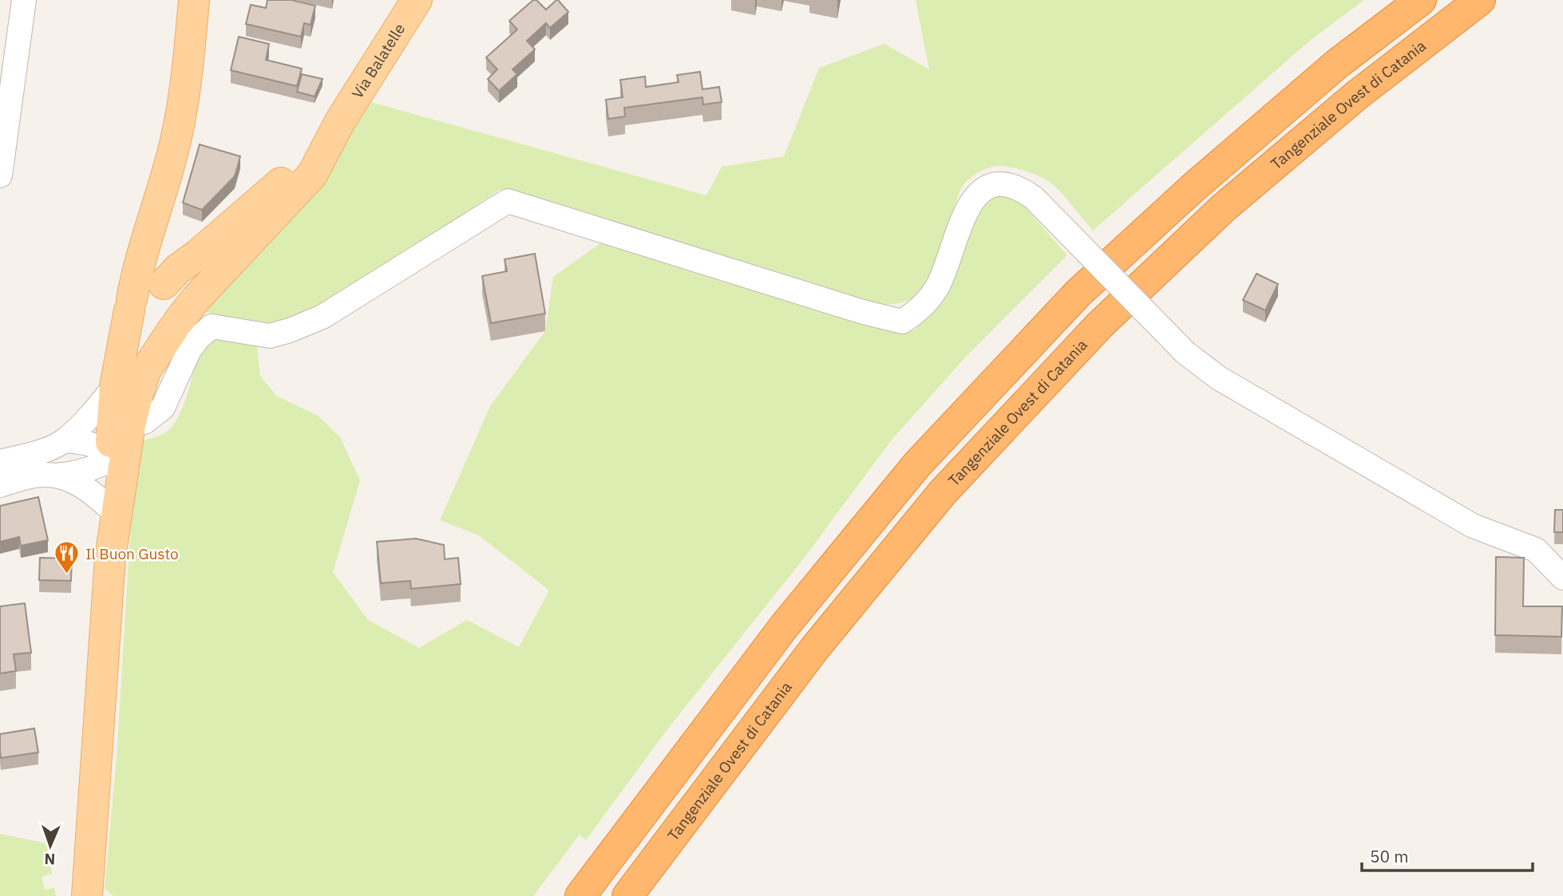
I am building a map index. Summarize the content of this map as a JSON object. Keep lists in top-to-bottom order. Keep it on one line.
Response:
{"streets":{"highway":["Tangenziale Ovest di Catania"],"main road":["Via Balatelle"]},"places":{"restaurant":["Il Buon Gusto"]},"scale_bar":"50 m","north":"bottom"}
